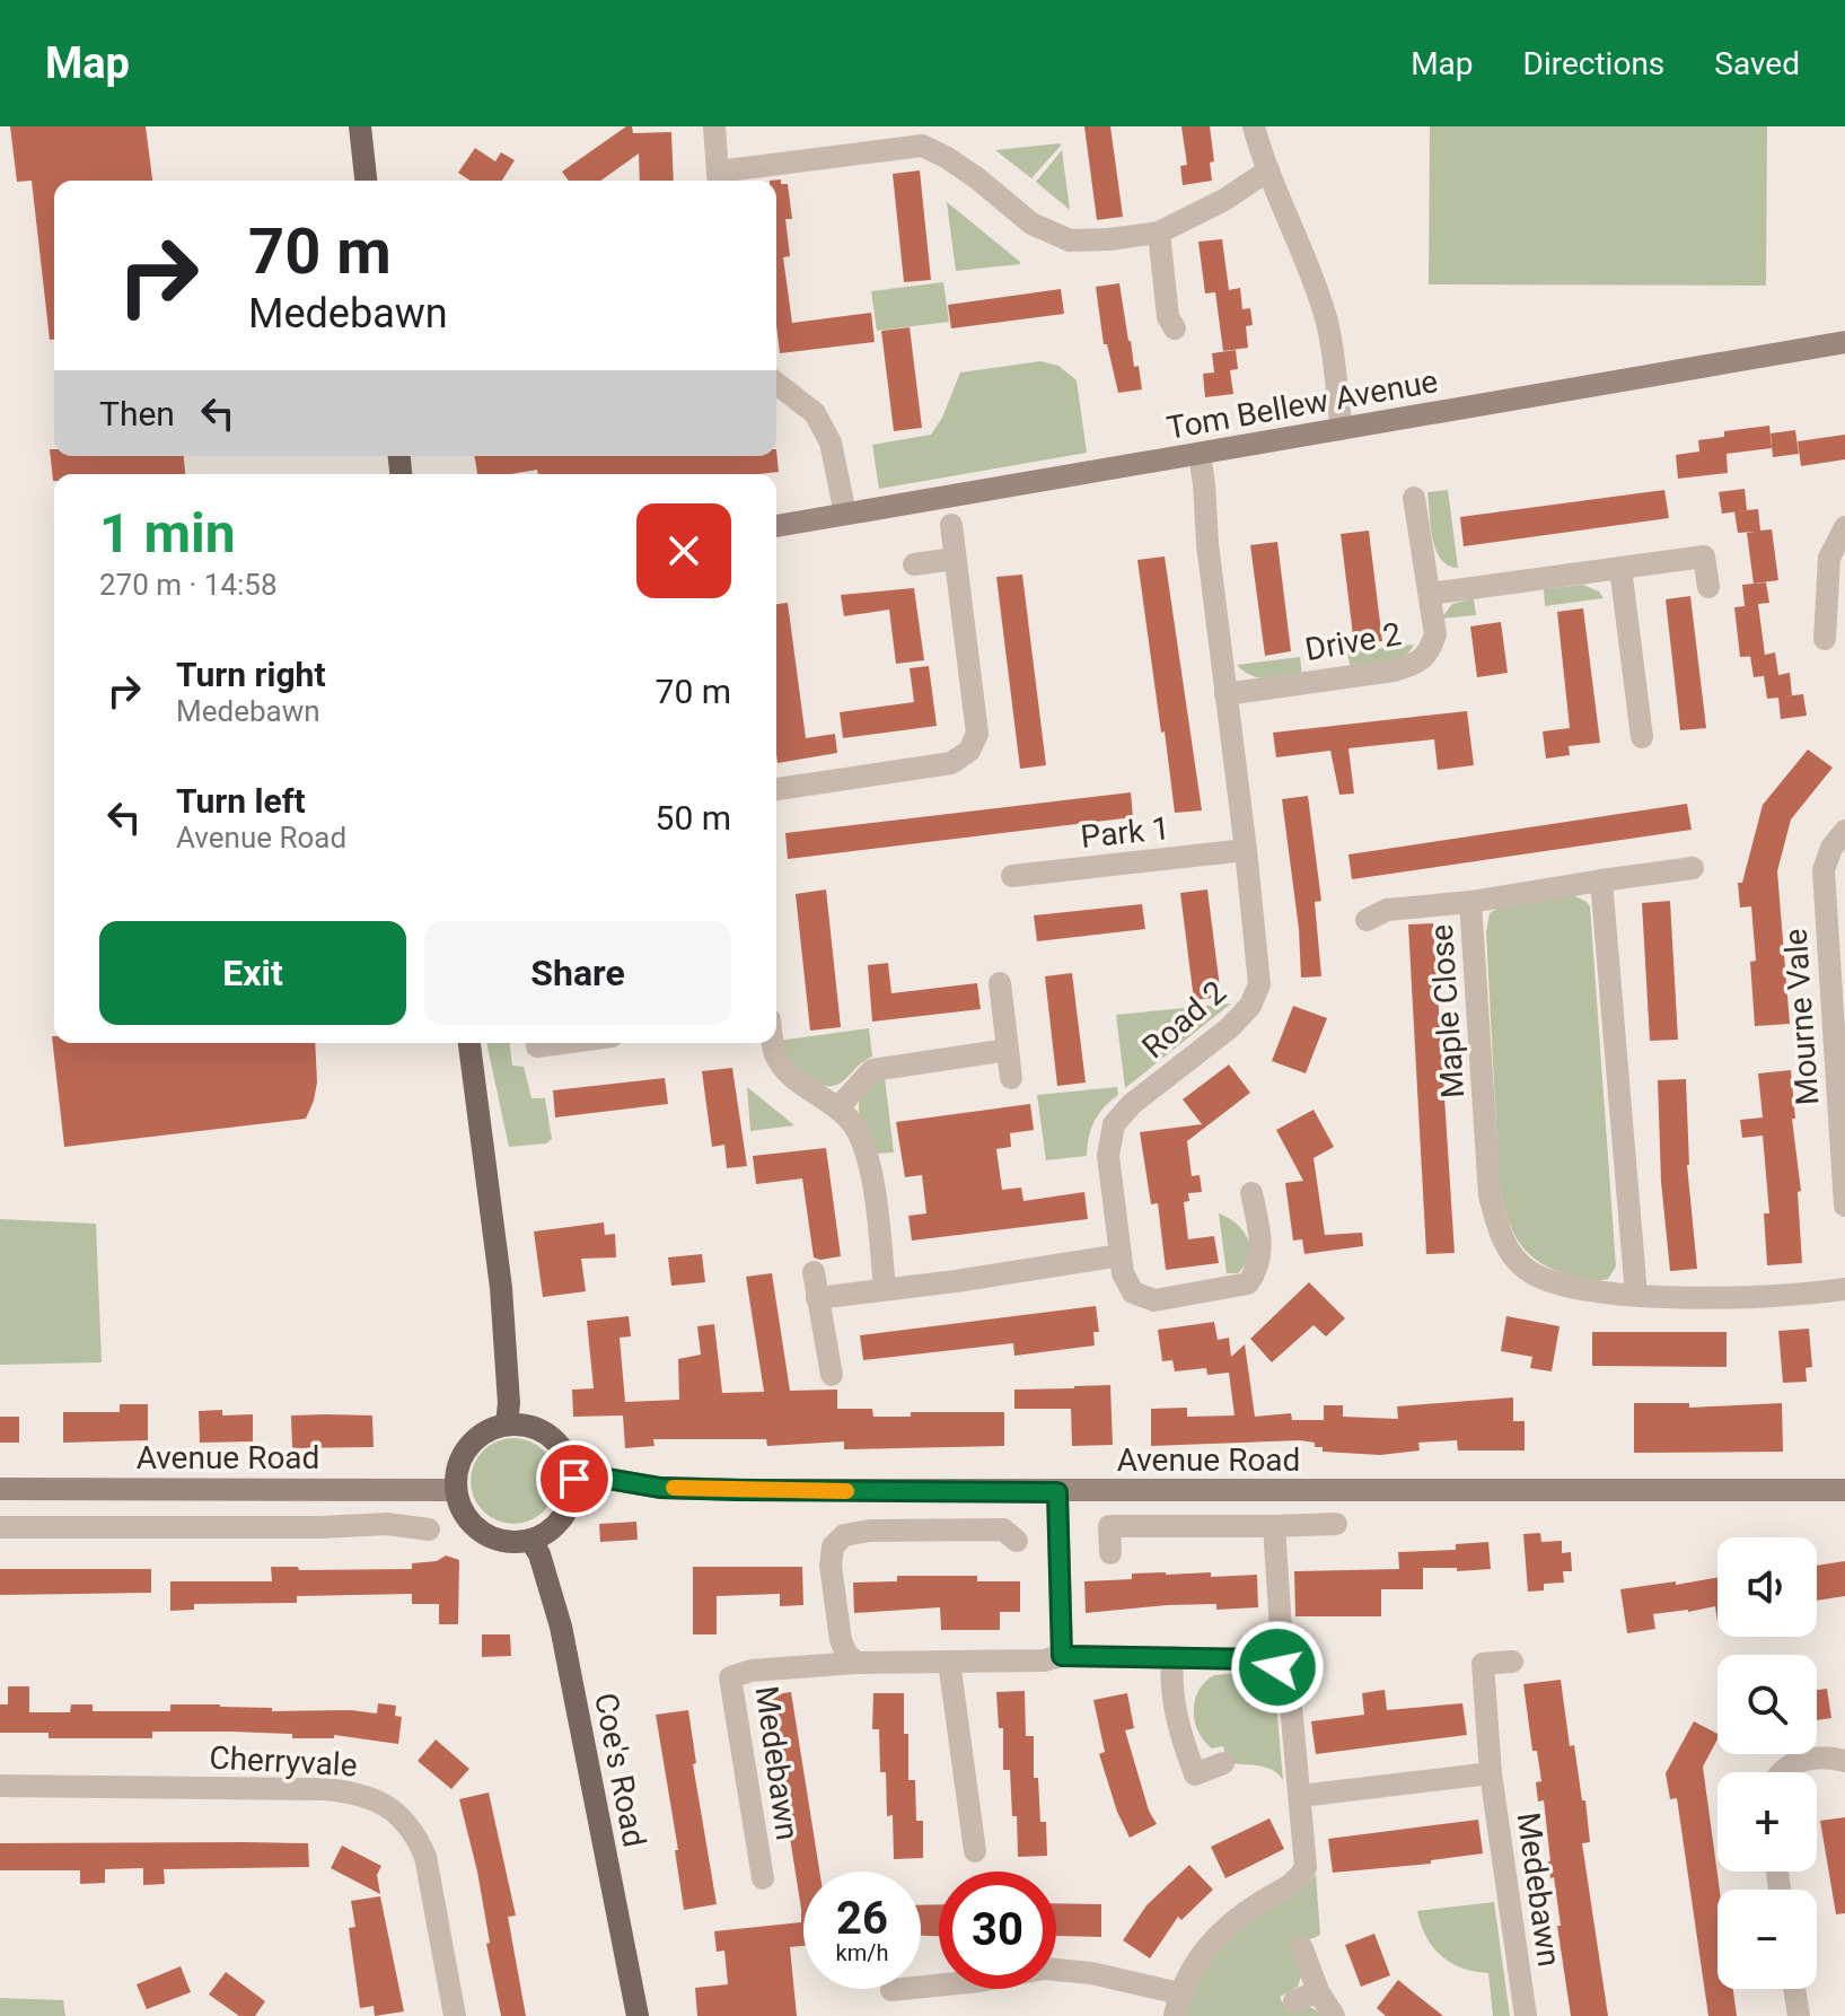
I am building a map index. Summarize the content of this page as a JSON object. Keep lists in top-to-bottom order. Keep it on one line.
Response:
{"streets":{"main road":["Tom Bellew Avenue","Avenue Road","Coe's Road"],"street":["Drive 2","Park 1","Maple Close","Mourne Vale","Road 2","Cherryvale","Medebawn"]},"crossings":[["Tom Bellew Avenue","Road 2"],["Drive 2","Road 2"],["Park 1","Road 2"],["Avenue Road","Coe's Road"]],"page":{"header":"Map","nav":["Map","Directions","Saved"],"turn":["70 m","Medebawn"],"then":"Then","heading":["1 min","270 m · 14:58"],"list":[{"name":"Turn right","note":"Medebawn","value":"70 m"},{"name":"Turn left","note":"Avenue Road","value":"50 m"}],"buttons":["Exit","Share"],"map_buttons":["+","−"],"speed":"26 km/h","limit":"30"}}
